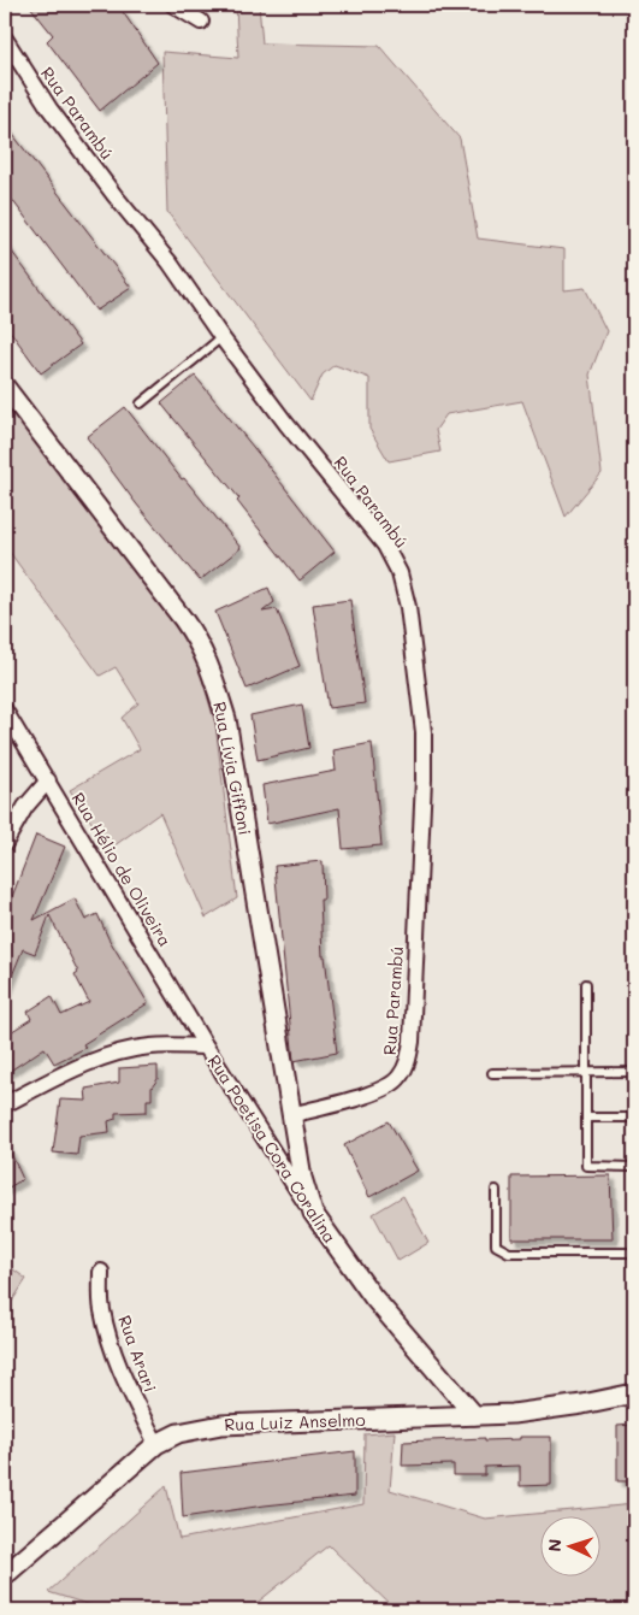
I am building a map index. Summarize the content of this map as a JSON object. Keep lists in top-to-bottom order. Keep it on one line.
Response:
{"streets":{"street":["Rua Parambú","Rua Lívia Giffoni","Rua Hélio de Oliveira","Rua Poetisa Cora Coralina","Rua Arari","Rua Luiz Anselmo"]},"crossings":[["Rua Parambú","Rua Lívia Giffoni"],["Rua Lívia Giffoni","Rua Poetisa Cora Coralina"],["Rua Hélio de Oliveira","Rua Poetisa Cora Coralina"],["Rua Poetisa Cora Coralina","Rua Luiz Anselmo"],["Rua Arari","Rua Luiz Anselmo"]],"north":"left"}
